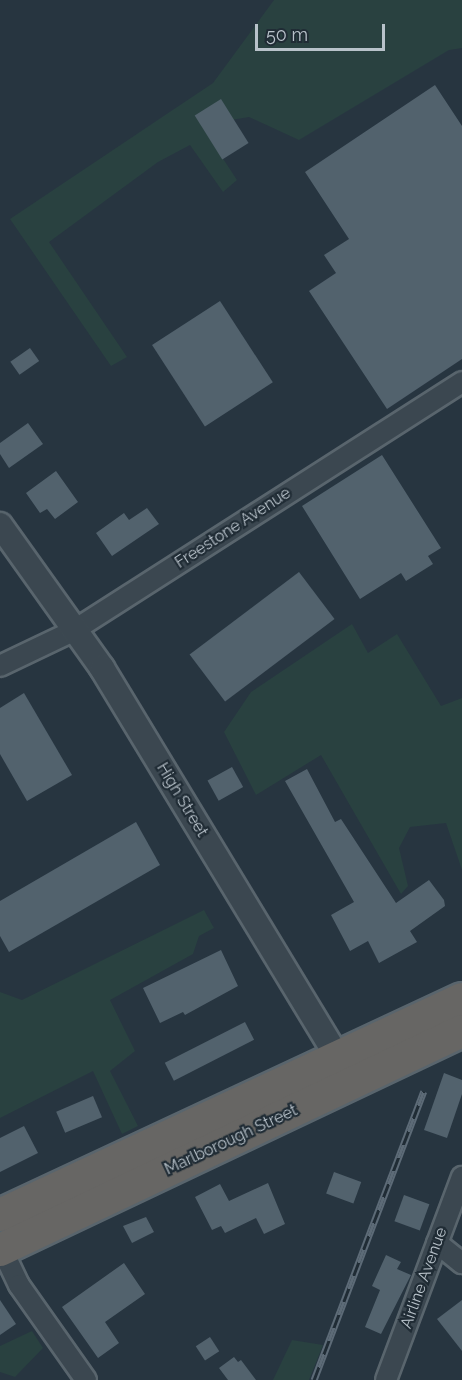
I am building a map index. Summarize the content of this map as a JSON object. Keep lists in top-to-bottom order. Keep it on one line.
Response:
{"streets":{"highway":["Marlborough Street"],"street":["Freestone Avenue","High Street","Airline Avenue"]},"crossings":[["Freestone Avenue","High Street"],["High Street","Marlborough Street"]],"scale_bar":"50 m"}
